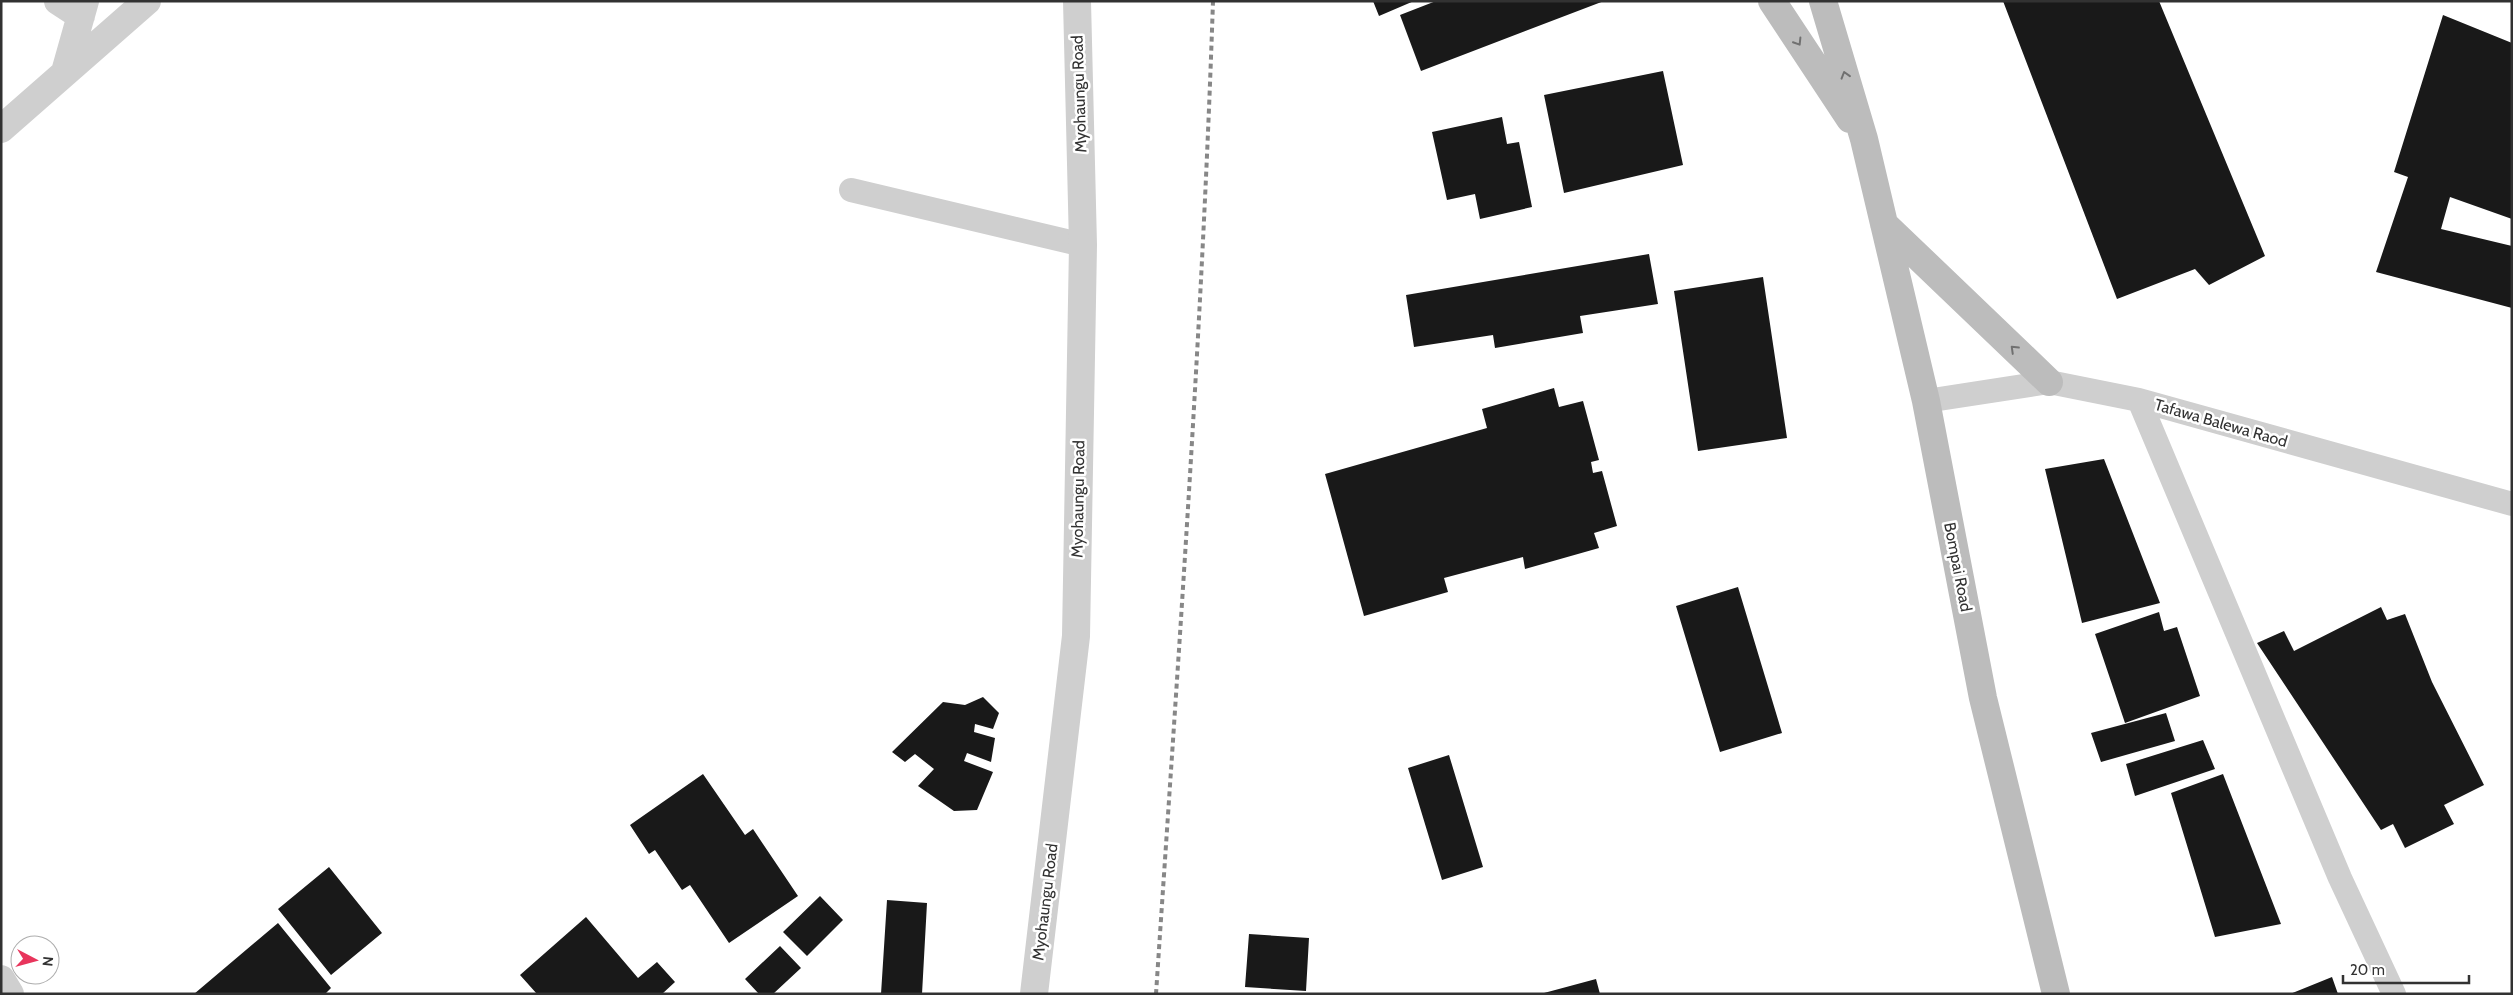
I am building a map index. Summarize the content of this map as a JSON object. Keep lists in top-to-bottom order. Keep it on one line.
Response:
{"streets":{"main road":["Bompai Road"],"street":["Myohaungu Road"],"lane":["Tafawa Balewa Raod"]},"crossings":[["Tafawa Balewa Raod","Bompai Road"]],"scale_bar":"20 m","north":"right"}
